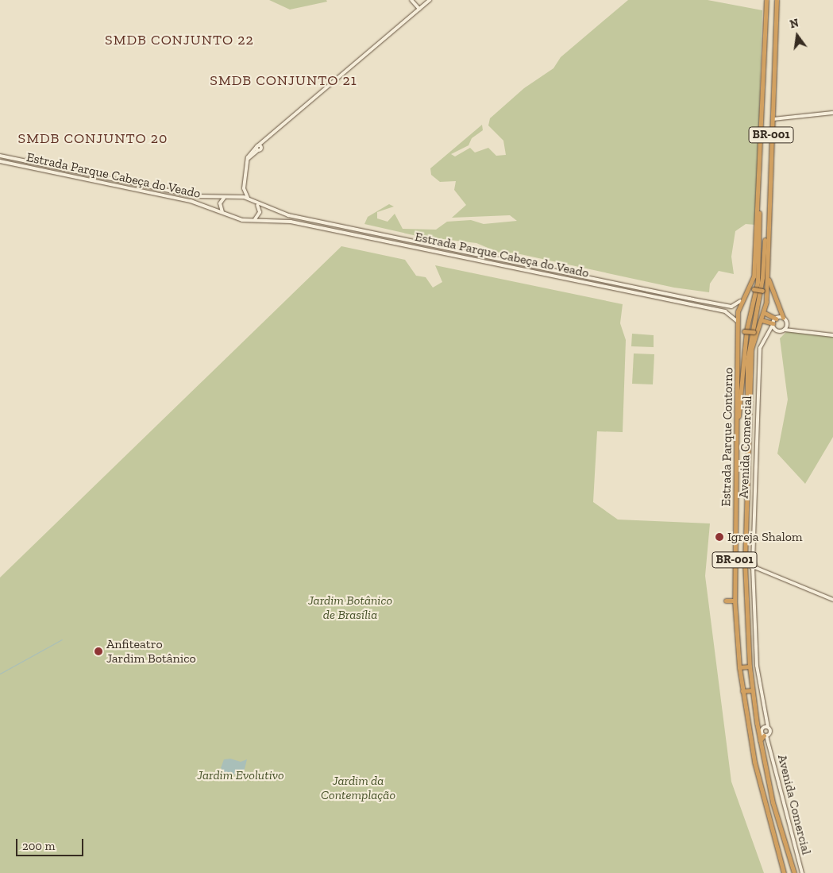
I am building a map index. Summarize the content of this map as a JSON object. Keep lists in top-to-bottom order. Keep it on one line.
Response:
{"streets":{"highway":["BR-001","Estrada Parque Contorno"],"main road":["Estrada Parque Cabeça do Veado","Avenida Comercial"]},"crossings":[["BR-001","Estrada Parque Cabeça do Veado"],["BR-001","Estrada Parque Contorno"],["Estrada Parque Cabeça do Veado","Estrada Parque Contorno"]],"districts":["SMDB CONJUNTO 22","SMDB CONJUNTO 21","SMDB CONJUNTO 20"],"parks":["Jardim Botânico de Brasília","Jardim Evolutivo","Jardim da Contemplação"],"places":["Igreja Shalom","Anfiteatro Jardim Botânico"],"scale_bar":"200 m","north":"top"}
